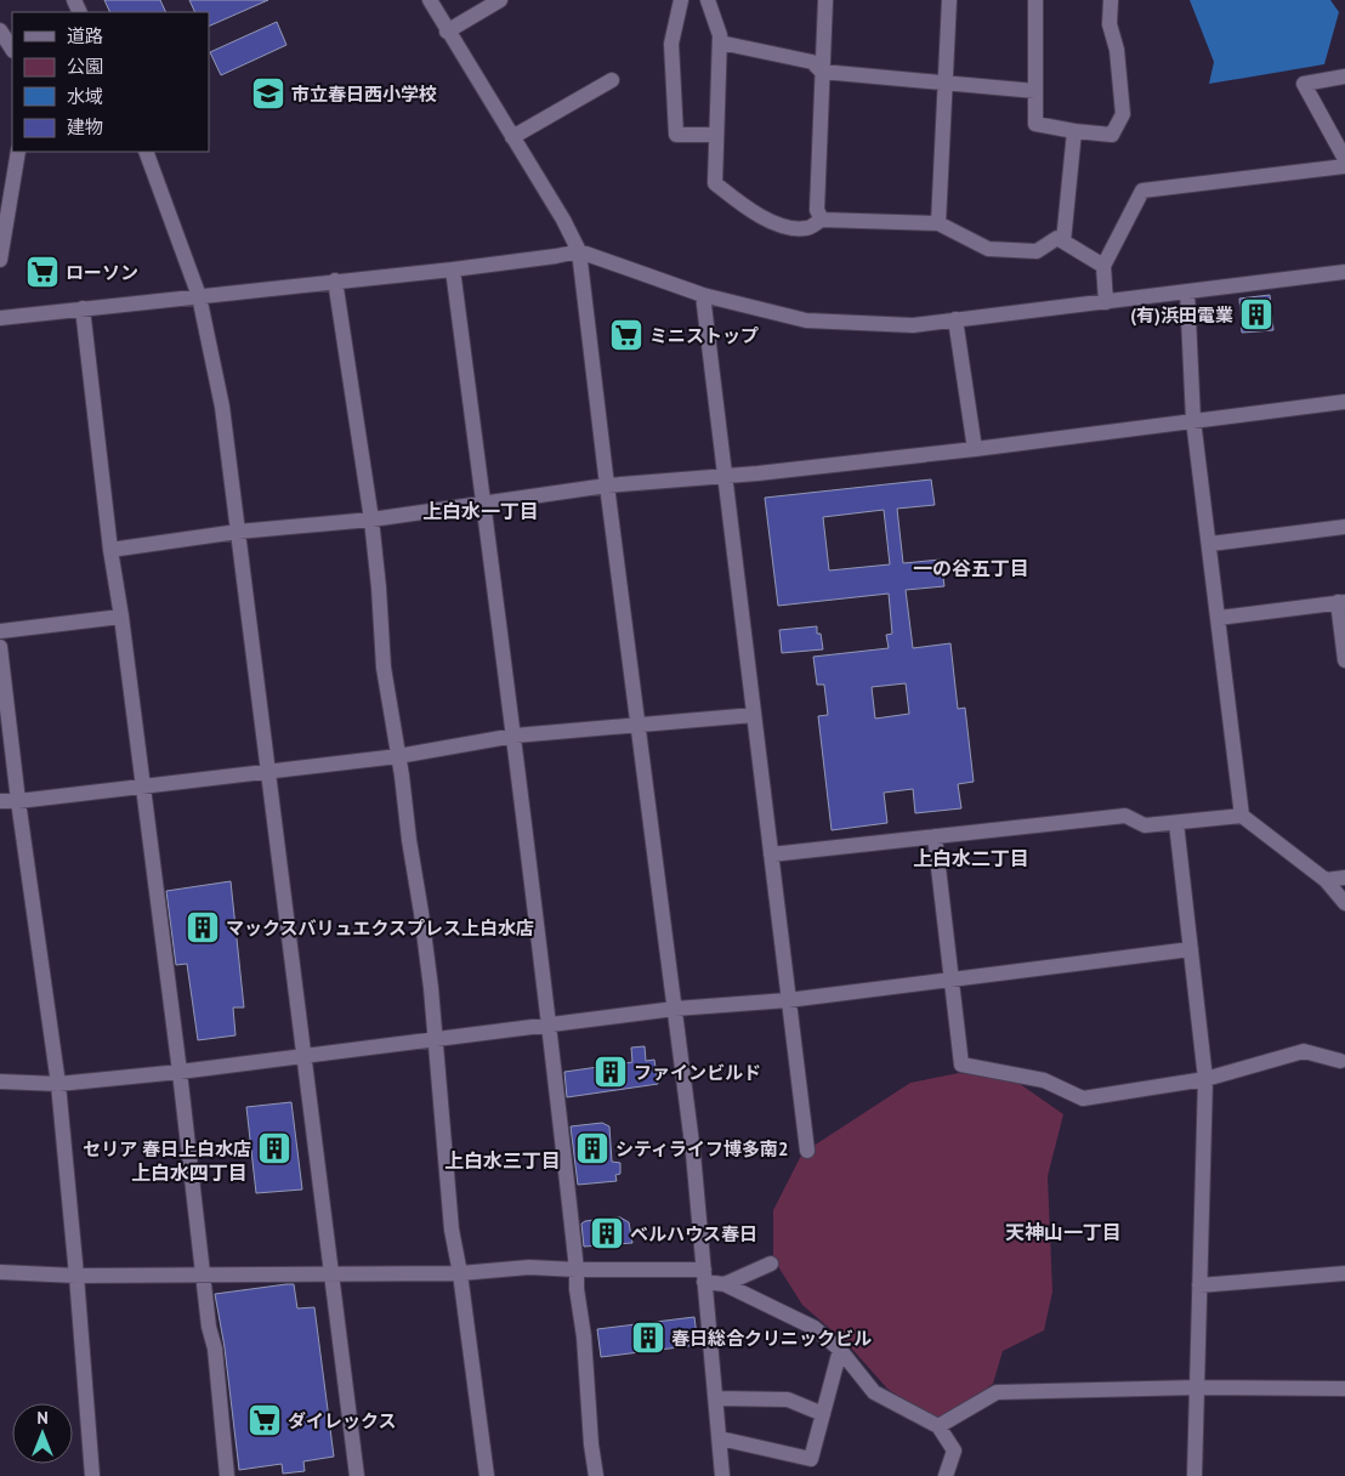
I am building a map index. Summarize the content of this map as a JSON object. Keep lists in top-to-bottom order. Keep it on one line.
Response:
{"districts":["上白水一丁目","一の谷五丁目","上白水二丁目","上白水三丁目","上白水四丁目","天神山一丁目"],"places":{"school or university":["市立春日西小学校"],"supermarket":["ローソン","ミニストップ","ダイレックス"],"building":["(有)浜田電業","マックスバリュエクスプレス上白水店","ファインビルド","セリア 春日上白水店","シティライフ博多南2","ベルハウス春日","春日総合クリニックビル"]},"legend":["道路","公園","水域","建物"],"north":"top"}
